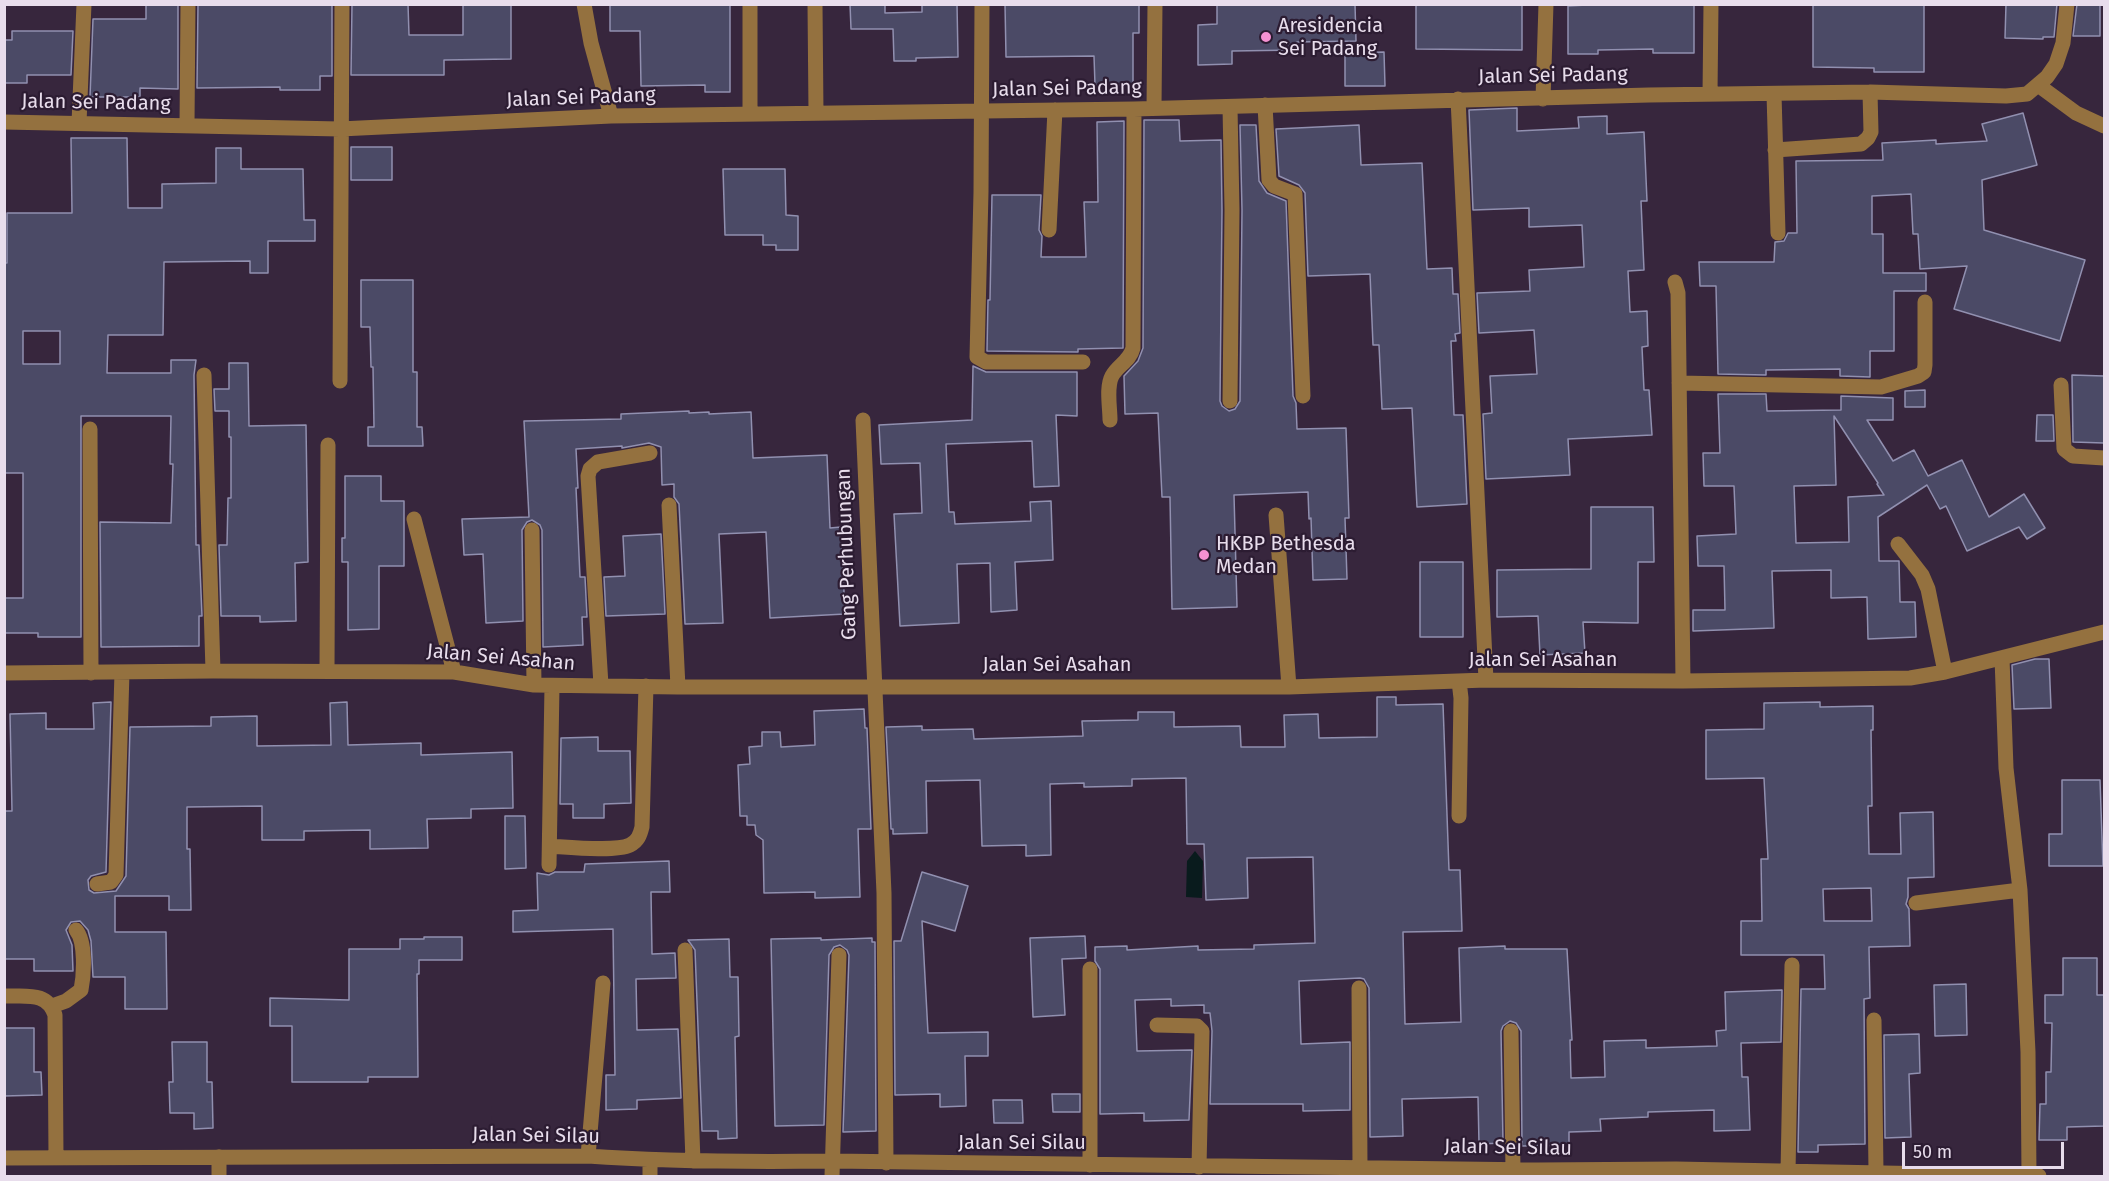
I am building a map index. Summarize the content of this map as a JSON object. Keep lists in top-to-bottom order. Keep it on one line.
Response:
{"streets":{"street":["Jalan Sei Padang","Gang Perhubungan","Jalan Sei Asahan","Jalan Sei Silau"]},"crossings":[["Gang Perhubungan","Jalan Sei Asahan"],["Gang Perhubungan","Jalan Sei Silau"]],"places":["Aresidencia Sei Padang","HKBP Bethesda Medan"],"scale_bar":"50 m"}
